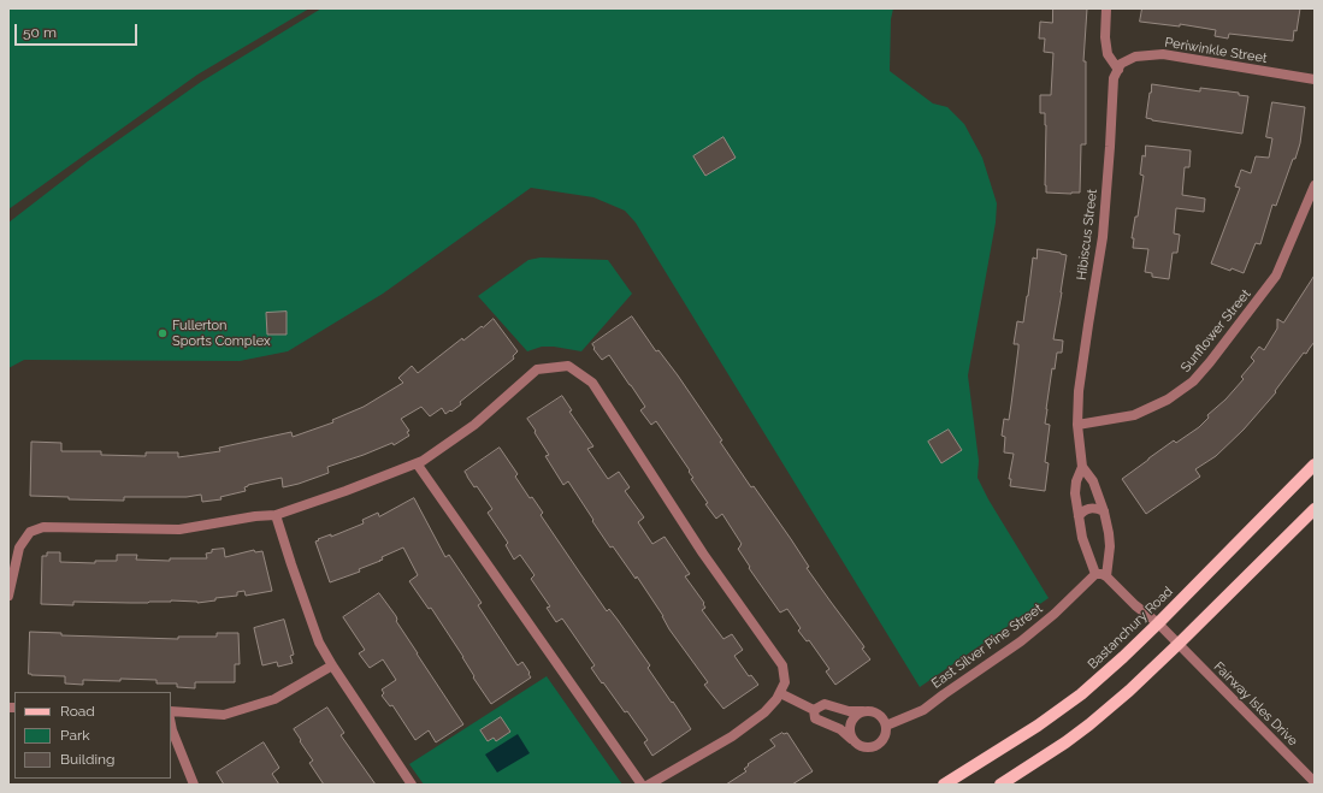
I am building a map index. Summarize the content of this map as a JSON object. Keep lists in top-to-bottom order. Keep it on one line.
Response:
{"streets":{"main road":["Bastanchury Road"],"street":["Periwinkle Street","Hibiscus Street","Sunflower Street","East Silver Pine Street","Fairway Isles Drive"]},"crossings":[["Periwinkle Street","Hibiscus Street"],["Hibiscus Street","Sunflower Street"],["Hibiscus Street","East Silver Pine Street"],["Hibiscus Street","Fairway Isles Drive"],["Bastanchury Road","Fairway Isles Drive"]],"places":["Fullerton Sports Complex"],"legend":["Road","Park","Building"],"scale_bar":"50 m"}
